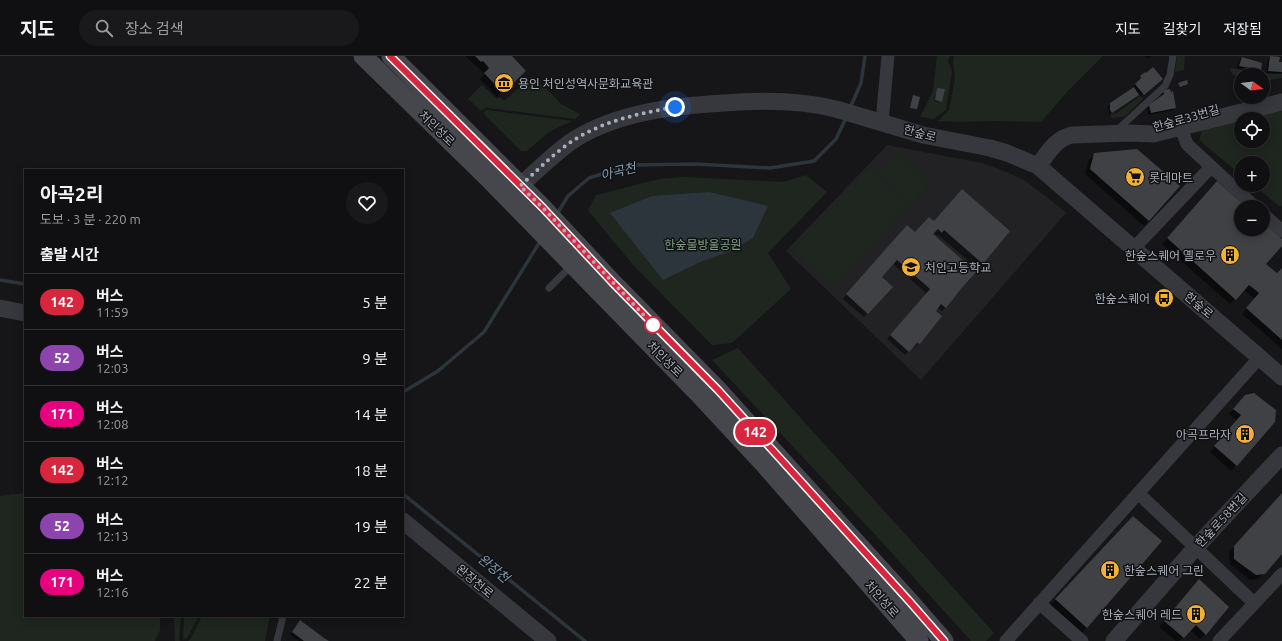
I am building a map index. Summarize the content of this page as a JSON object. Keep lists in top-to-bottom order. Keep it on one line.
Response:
{"streets":{"main road":["처인성로"],"street":["한숲로33번길","한숲로","한숲로58번길","완장천로"]},"crossings":[["한숲로33번길","한숲로"],["처인성로","한숲로"]],"water":["아곡천","완장천"],"parks":["한숲물방울공원"],"places":{"museum":["용인 처인성역사문화교육관"],"supermarket":["롯데마트"],"building":["한숲스퀘어 옐로우","아곡프라자","한숲스퀘어 그린","한숲스퀘어 레드"],"school or university":["처인고등학교"],"bus stop":["한숲스퀘어"]},"lines":["bus line 142"],"north":"right","page":{"header":"지도","search":"장소 검색","nav":["지도","길찾기","저장됨"],"on_map":"142","map_buttons":["+","−"],"heading":[["아곡2리","도보 · 3 분 · 220 m"],"출발 시간"],"list":[{"mark":"142","name":"버스","note":"11:59","value":"5 분"},{"mark":"52","name":"버스","note":"12:03","value":"9 분"},{"mark":"171","name":"버스","note":"12:08","value":"14 분"},{"mark":"142","name":"버스","note":"12:12","value":"18 분"},{"mark":"52","name":"버스","note":"12:13","value":"19 분"},{"mark":"171","name":"버스","note":"12:16","value":"22 분"}]}}
